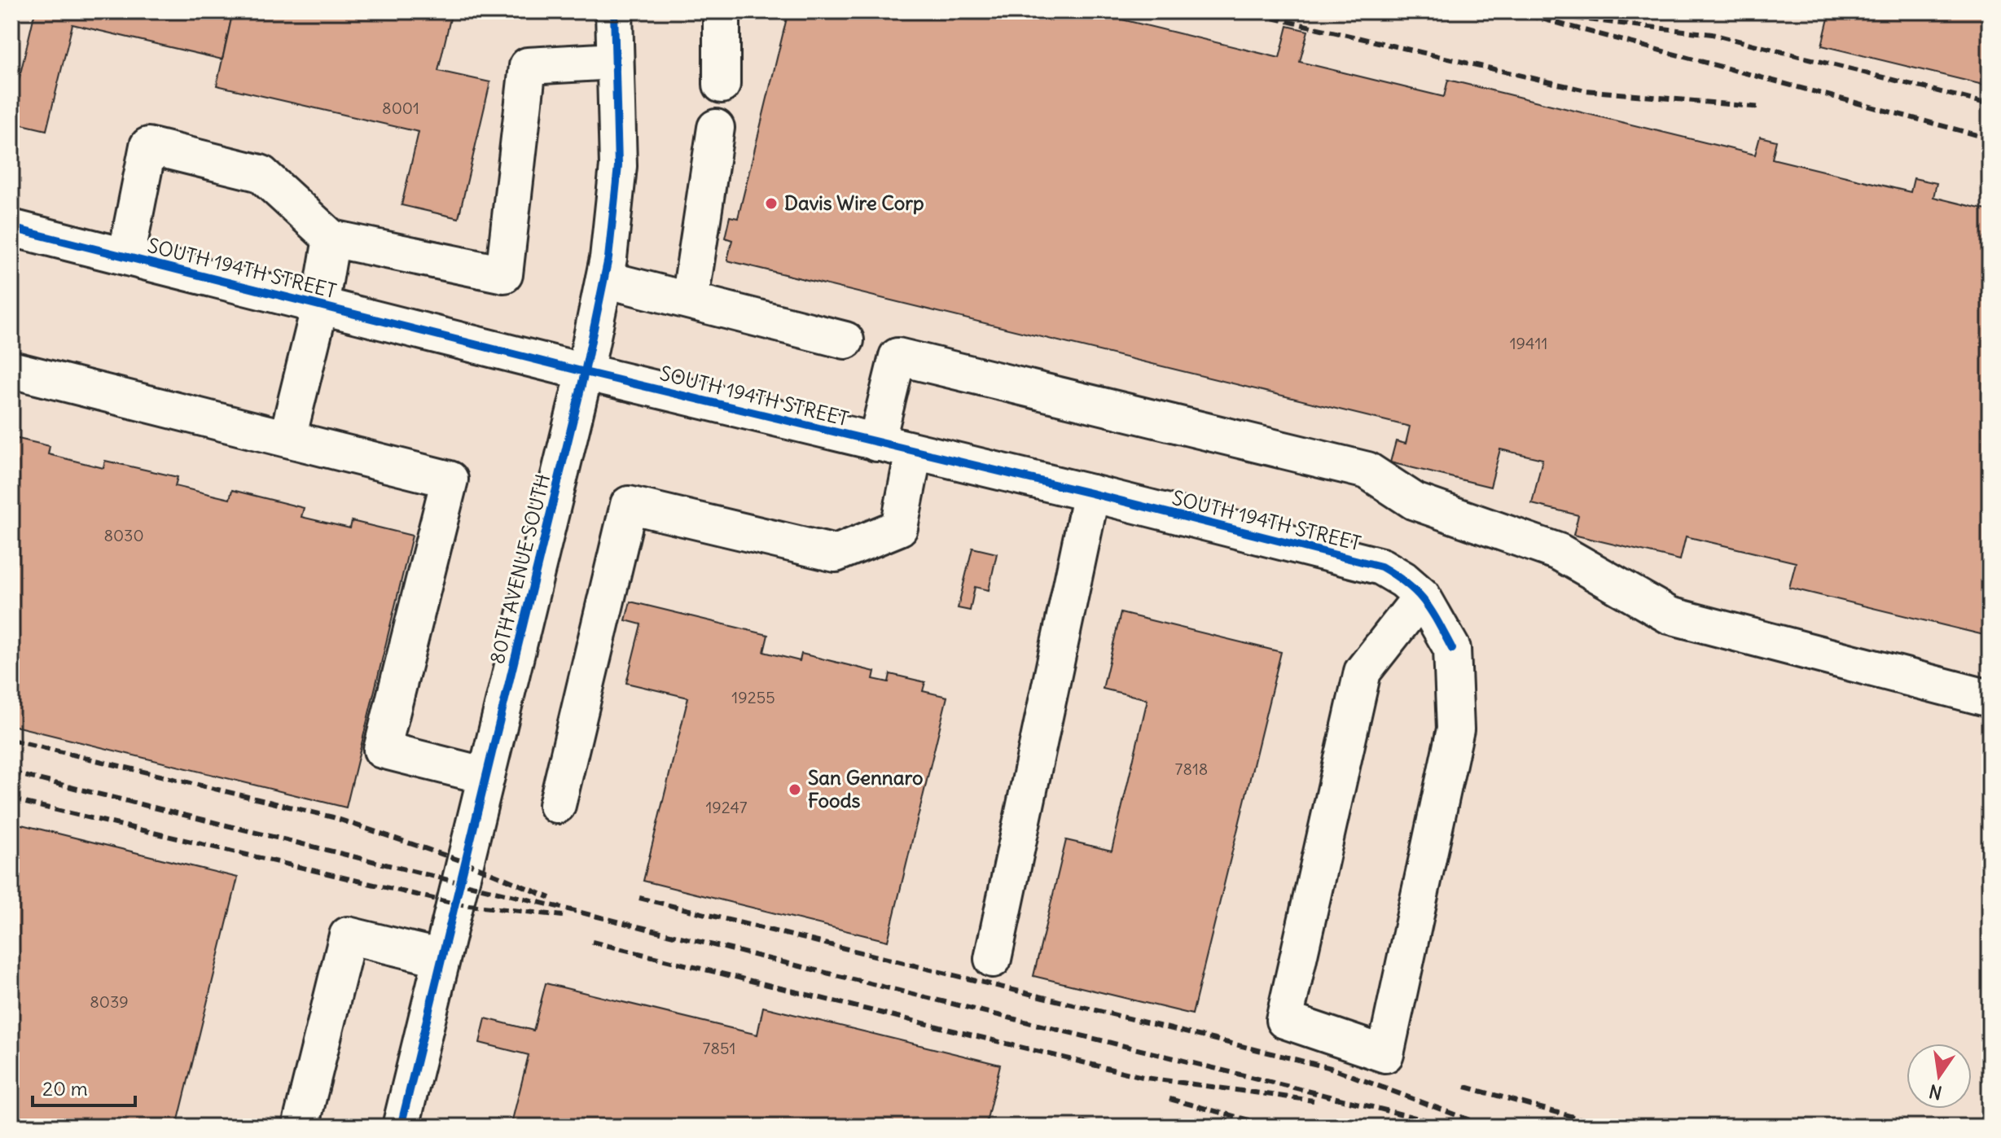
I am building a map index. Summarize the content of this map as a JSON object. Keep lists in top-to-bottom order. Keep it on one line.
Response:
{"streets":{"street":["SOUTH 194TH STREET","80TH AVENUE SOUTH"]},"crossings":[["SOUTH 194TH STREET","80TH AVENUE SOUTH"]],"places":["Davis Wire Corp","San Gennaro Foods"],"house_numbers":["8001","19411","8030","19255","7818","19247","8039","7851"],"scale_bar":"20 m","north":"bottom"}
